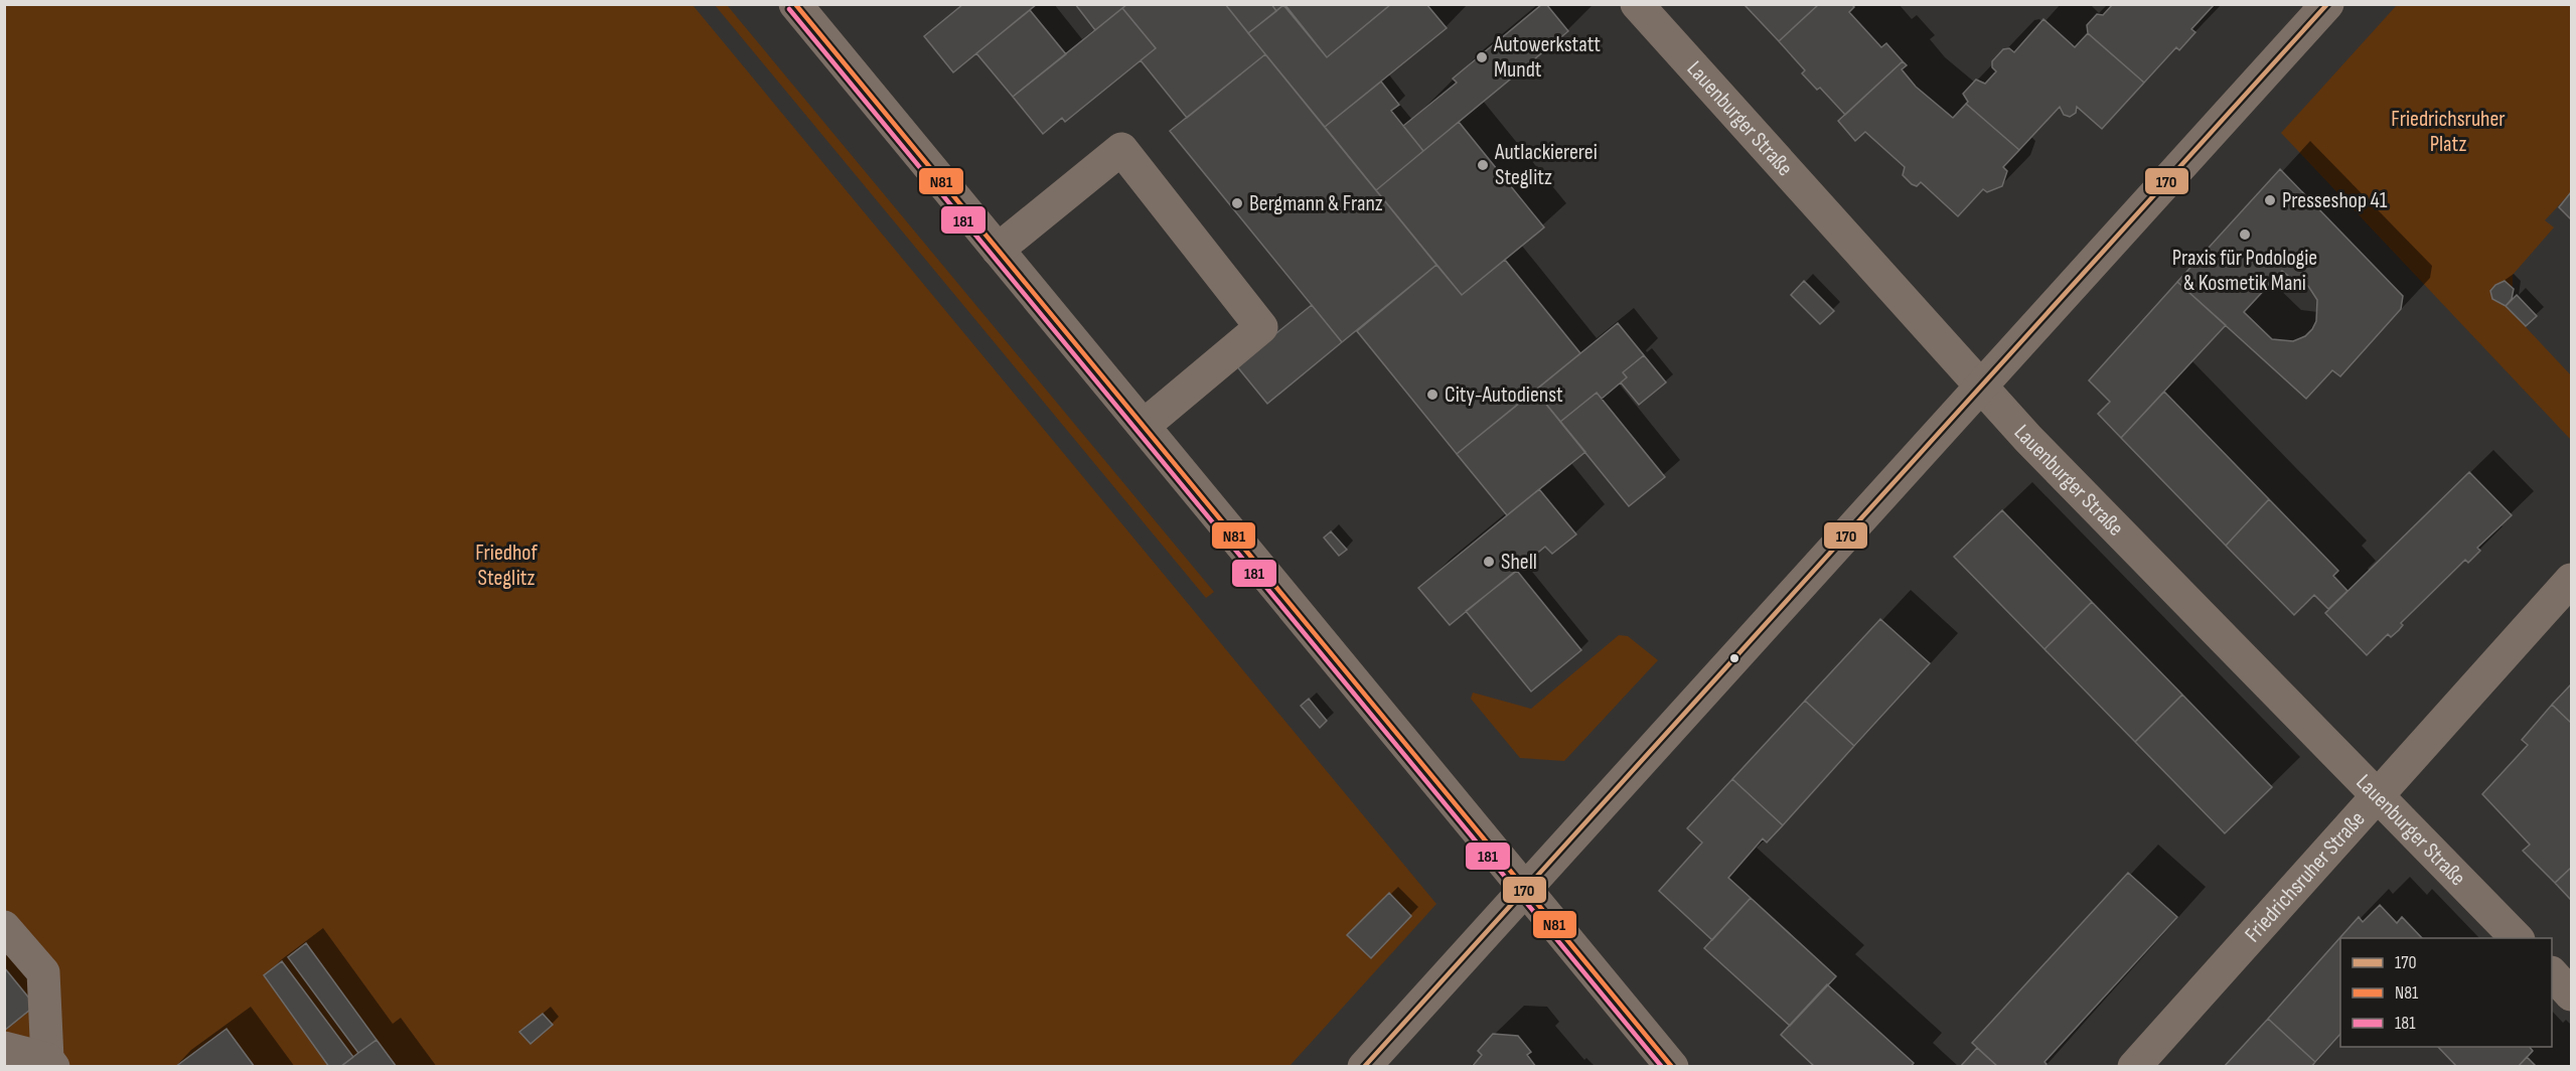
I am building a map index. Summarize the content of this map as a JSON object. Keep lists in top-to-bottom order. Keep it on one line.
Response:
{"streets":{"street":["Lauenburger Straße","Friedrichsruher Straße"]},"crossings":[["Lauenburger Straße","Friedrichsruher Straße"]],"parks":["Friedrichsruher Platz","Friedhof Steglitz"],"places":["Autowerkstatt Mundt","Autlackiererei Steglitz","Presseshop 41","Bergmann & Franz","Praxis für Podologie & Kosmetik Mani","City-Autodienst","Shell"],"lines":["transit line 170","transit line N81","transit line 181"],"legend":["170","N81","181"]}
